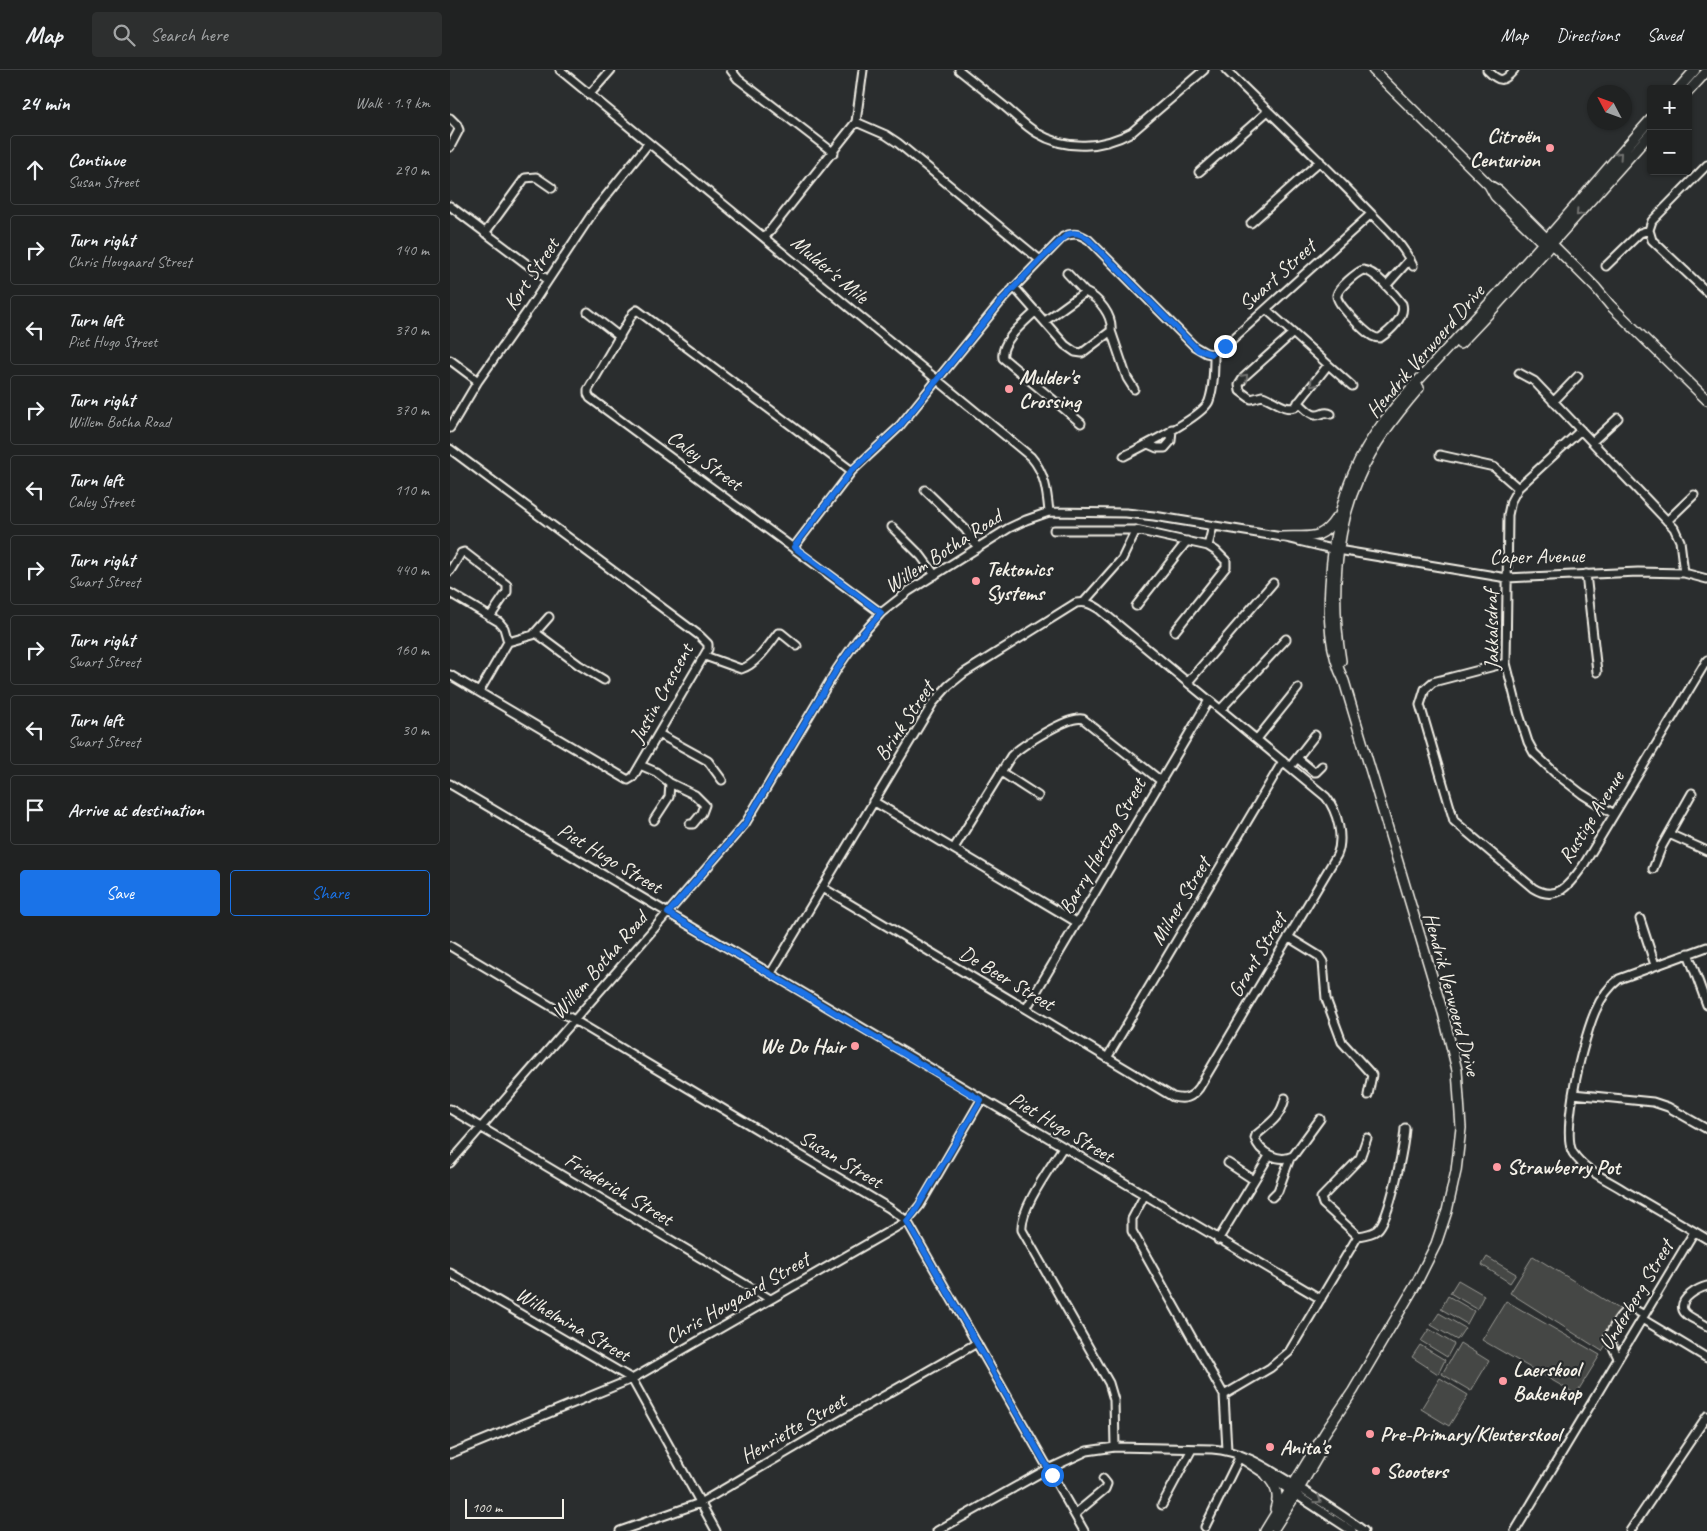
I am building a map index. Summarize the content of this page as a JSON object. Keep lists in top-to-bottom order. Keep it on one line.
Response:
{"streets":{"main road":["Hendrik Verwoerd Drive"],"street":["Mulder's Mile","Kort Street","Swart Street","Caley Street","Willem Botha Road","Caper Avenue","Jakkalsdraf","Justin Crescent","Brink Street","Rustige Avenue","Barry Hertzog Street","Piet Hugo Street","Milner Street","Grant Street","De Beer Street","Susan Street","Friederich Street","Underberg Street","Chris Hougaard Street","Wilhelmina Street","Henriette Street"]},"crossings":[["Mulder's Mile","Kort Street"],["Mulder's Mile","Willem Botha Road"],["Hendrik Verwoerd Drive","Willem Botha Road"],["Hendrik Verwoerd Drive","Caper Avenue"],["Caley Street","Willem Botha Road"],["Willem Botha Road","Caper Avenue"],["Willem Botha Road","Piet Hugo Street"],["Willem Botha Road","Susan Street"],["Willem Botha Road","Friederich Street"],["Caper Avenue","Jakkalsdraf"],["Jakkalsdraf","Rustige Avenue"],["Brink Street","Piet Hugo Street"],["Brink Street","De Beer Street"],["Barry Hertzog Street","De Beer Street"],["Piet Hugo Street","Chris Hougaard Street"],["Milner Street","De Beer Street"],["Grant Street","De Beer Street"],["Susan Street","Chris Hougaard Street"],["Susan Street","Henriette Street"],["Friederich Street","Chris Hougaard Street"],["Chris Hougaard Street","Wilhelmina Street"],["Wilhelmina Street","Henriette Street"]],"places":["Citroën Centurion","Mulder's Crossing","Tektonics Systems","We Do Hair","Strawberry Pot","Laerskool Bakenkop","Pre-Primary/Kleuterskool","Anita's","Scooters"],"scale_bar":"100 m","north":"top left","page":{"header":"Map","search":"Search here","nav":["Map","Directions","Saved"],"heading":["24 min","Walk · 1.9 km"],"map_buttons":["+","−"],"list":[["Continue","Susan Street","290 m"],["Turn right","Chris Hougaard Street","140 m"],["Turn left","Piet Hugo Street","370 m"],["Turn right","Willem Botha Road","370 m"],["Turn left","Caley Street","110 m"],["Turn right","Swart Street","440 m"],["Turn right","Swart Street","160 m"],["Turn left","Swart Street","30 m"],"Arrive at destination"],"buttons":["Save","Share"],"scale":"100 m"}}
